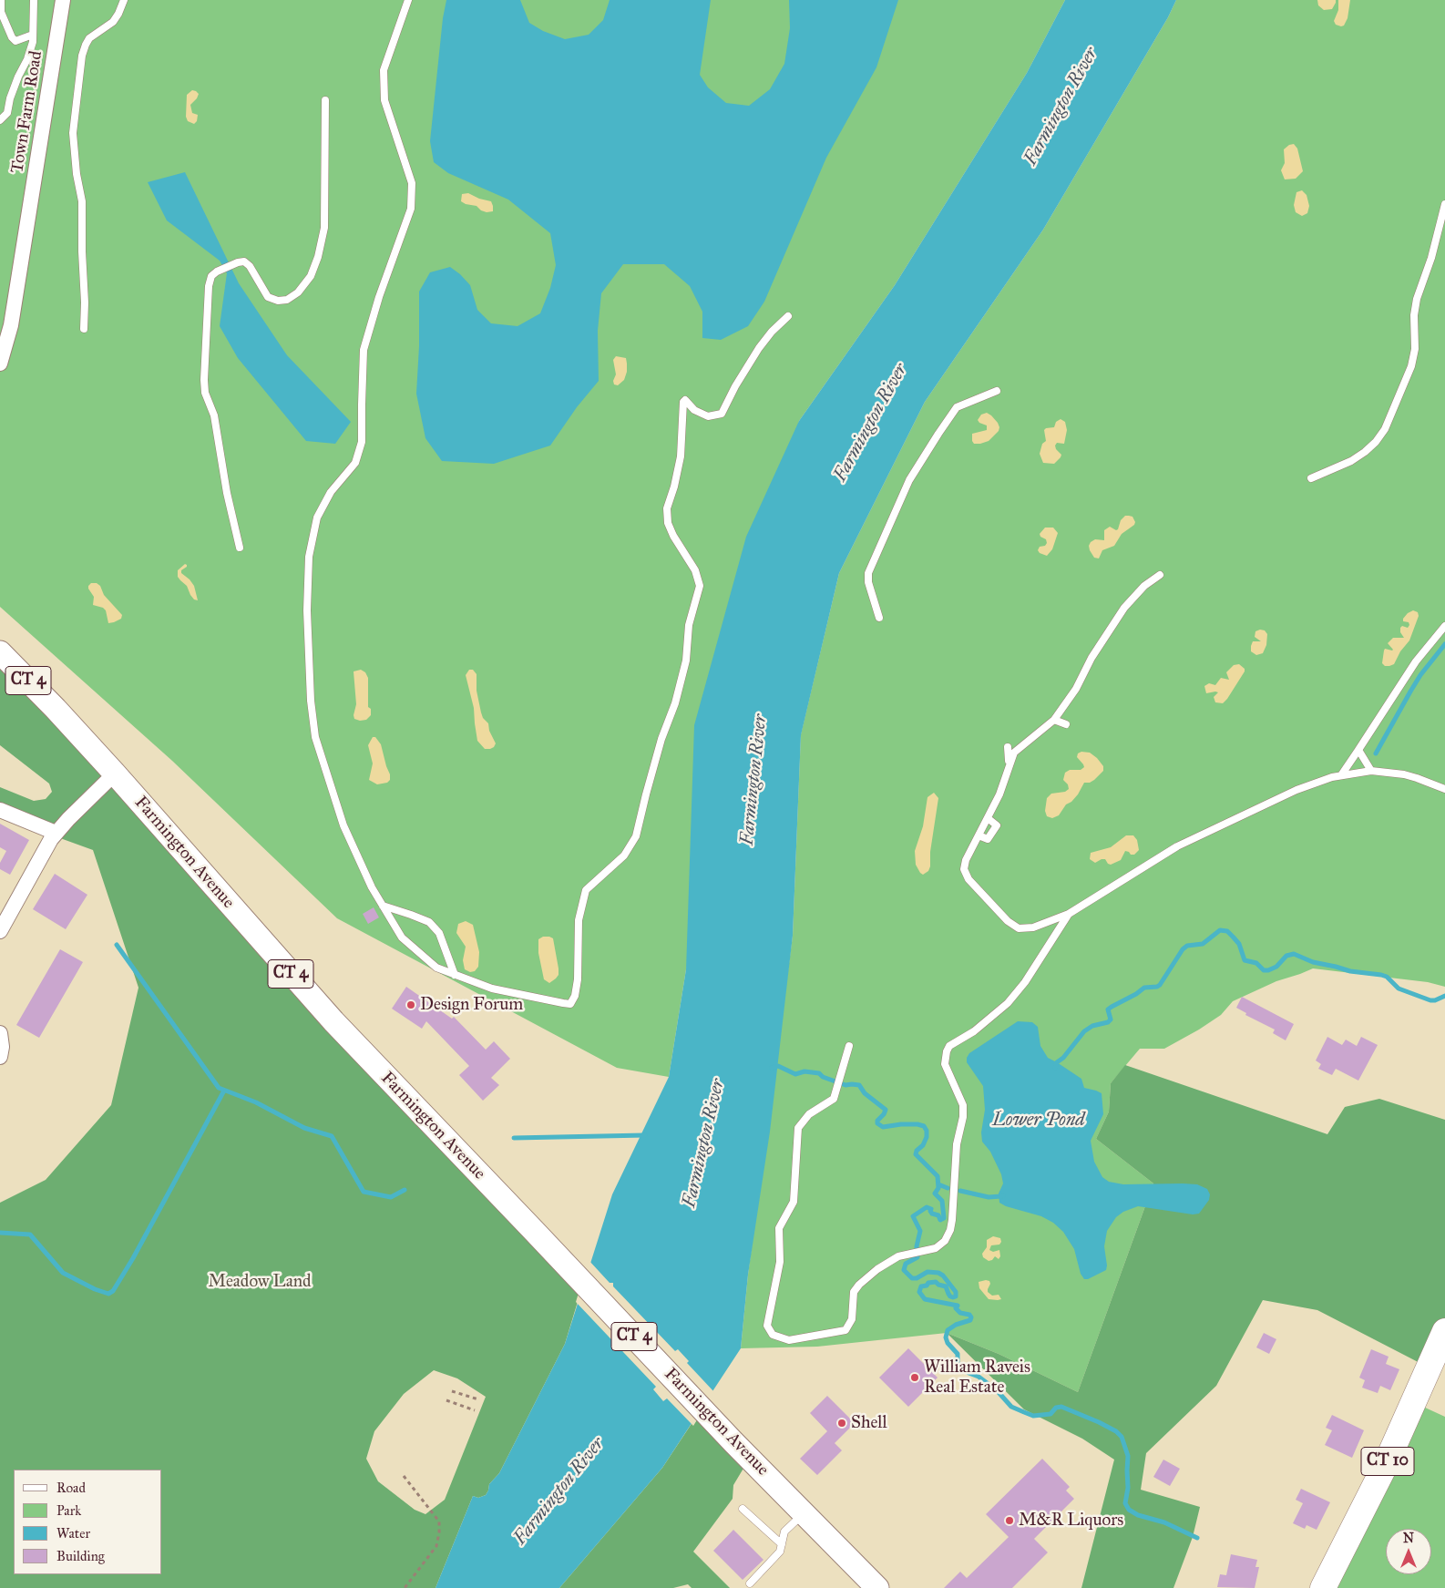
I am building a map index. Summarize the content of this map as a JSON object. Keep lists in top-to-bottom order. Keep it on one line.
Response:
{"streets":{"highway":["CT 10"],"main road":["CT 4","Farmington Avenue"],"street":["Town Farm Road"]},"water":["Farmington River","Lower Pond"],"parks":["Meadow Land"],"places":["Design Forum","William Raveis Real Estate","Shell","M&R Liquors"],"legend":["Road","Park","Water","Building"],"north":"top"}
